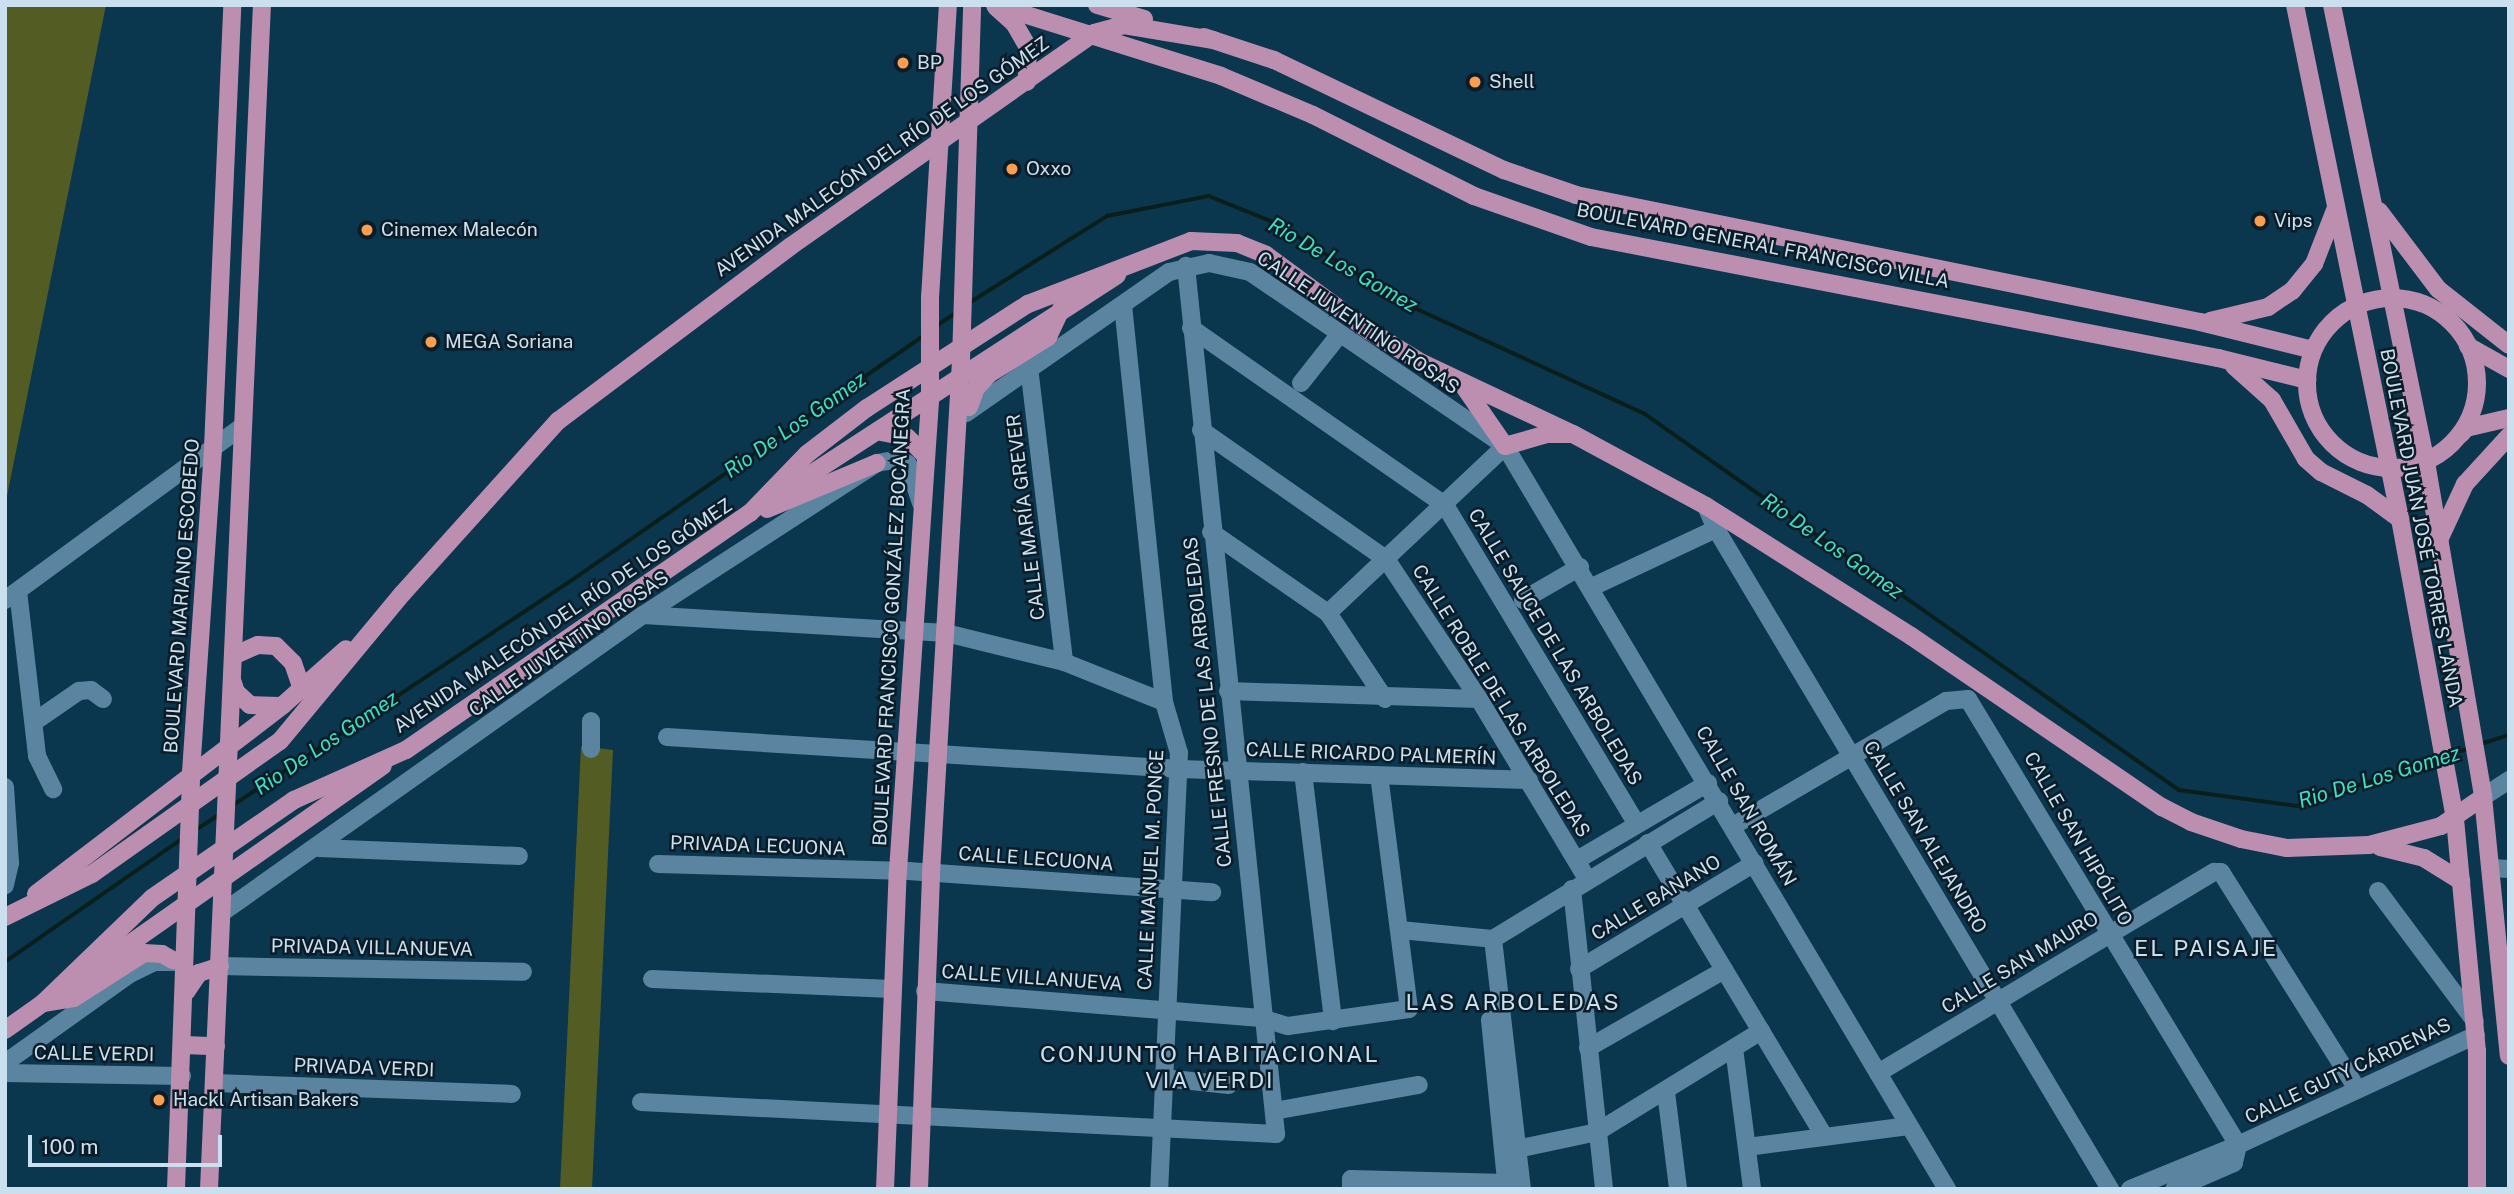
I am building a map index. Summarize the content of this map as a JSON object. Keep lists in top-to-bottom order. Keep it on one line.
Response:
{"streets":{"main road":["AVENIDA MALECÓN DEL RÍO DE LOS GÓMEZ","BOULEVARD GENERAL FRANCISCO VILLA","BOULEVARD JUAN JOSÉ TORRES LANDA","BOULEVARD MARIANO ESCOBEDO","BOULEVARD FRANCISCO GONZÁLEZ BOCANEGRA"],"street":["CALLE JUVENTINO ROSAS","CALLE MARÍA GREVER","CALLE SAUCE DE LAS ARBOLEDAS","CALLE ROBLE DE LAS ARBOLEDAS","CALLE FRESNO DE LAS ARBOLEDAS","CALLE RICARDO PALMERÍN","CALLE SAN ROMÁN","CALLE SAN ALEJANDRO","CALLE SAN HIPÓLITO","PRIVADA LECUONA","CALLE LECUONA","CALLE MANUEL M. PONCE","CALLE BANANO","PRIVADA VILLANUEVA","CALLE SAN MAURO","CALLE VILLANUEVA","CALLE VERDI","PRIVADA VERDI","CALLE GUTY CÁRDENAS"]},"crossings":[["AVENIDA MALECÓN DEL RÍO DE LOS GÓMEZ","BOULEVARD GENERAL FRANCISCO VILLA"],["AVENIDA MALECÓN DEL RÍO DE LOS GÓMEZ","BOULEVARD FRANCISCO GONZÁLEZ BOCANEGRA"],["AVENIDA MALECÓN DEL RÍO DE LOS GÓMEZ","CALLE SAN ALEJANDRO"],["CALLE JUVENTINO ROSAS","CALLE FRESNO DE LAS ARBOLEDAS"],["CALLE JUVENTINO ROSAS","CALLE SAN ROMÁN"],["BOULEVARD JUAN JOSÉ TORRES LANDA","CALLE GUTY CÁRDENAS"],["BOULEVARD MARIANO ESCOBEDO","CALLE VERDI"],["BOULEVARD FRANCISCO GONZÁLEZ BOCANEGRA","CALLE RICARDO PALMERÍN"],["BOULEVARD FRANCISCO GONZÁLEZ BOCANEGRA","PRIVADA LECUONA"],["BOULEVARD FRANCISCO GONZÁLEZ BOCANEGRA","CALLE LECUONA"],["CALLE SAUCE DE LAS ARBOLEDAS","CALLE FRESNO DE LAS ARBOLEDAS"],["CALLE ROBLE DE LAS ARBOLEDAS","CALLE FRESNO DE LAS ARBOLEDAS"],["CALLE ROBLE DE LAS ARBOLEDAS","CALLE RICARDO PALMERÍN"],["CALLE FRESNO DE LAS ARBOLEDAS","CALLE RICARDO PALMERÍN"],["CALLE FRESNO DE LAS ARBOLEDAS","CALLE MANUEL M. PONCE"],["CALLE FRESNO DE LAS ARBOLEDAS","CALLE VILLANUEVA"],["CALLE RICARDO PALMERÍN","CALLE MANUEL M. PONCE"],["CALLE SAN ROMÁN","CALLE BANANO"],["CALLE SAN ROMÁN","CALLE SAN MAURO"],["CALLE SAN ALEJANDRO","CALLE SAN HIPÓLITO"],["CALLE SAN ALEJANDRO","CALLE SAN MAURO"],["CALLE SAN HIPÓLITO","CALLE SAN MAURO"],["CALLE SAN HIPÓLITO","CALLE GUTY CÁRDENAS"],["PRIVADA LECUONA","CALLE LECUONA"],["CALLE LECUONA","CALLE MANUEL M. PONCE"],["CALLE MANUEL M. PONCE","CALLE VILLANUEVA"],["CALLE SAN MAURO","CALLE GUTY CÁRDENAS"]],"districts":["EL PAISAJE","LAS ARBOLEDAS","CONJUNTO HABITACIONAL VIA VERDI"],"water":["Rio De Los Gomez"],"places":["BP","Shell","Oxxo","Vips","Cinemex Malecón","MEGA Soriana","Hackl Artisan Bakers"],"scale_bar":"100 m"}
